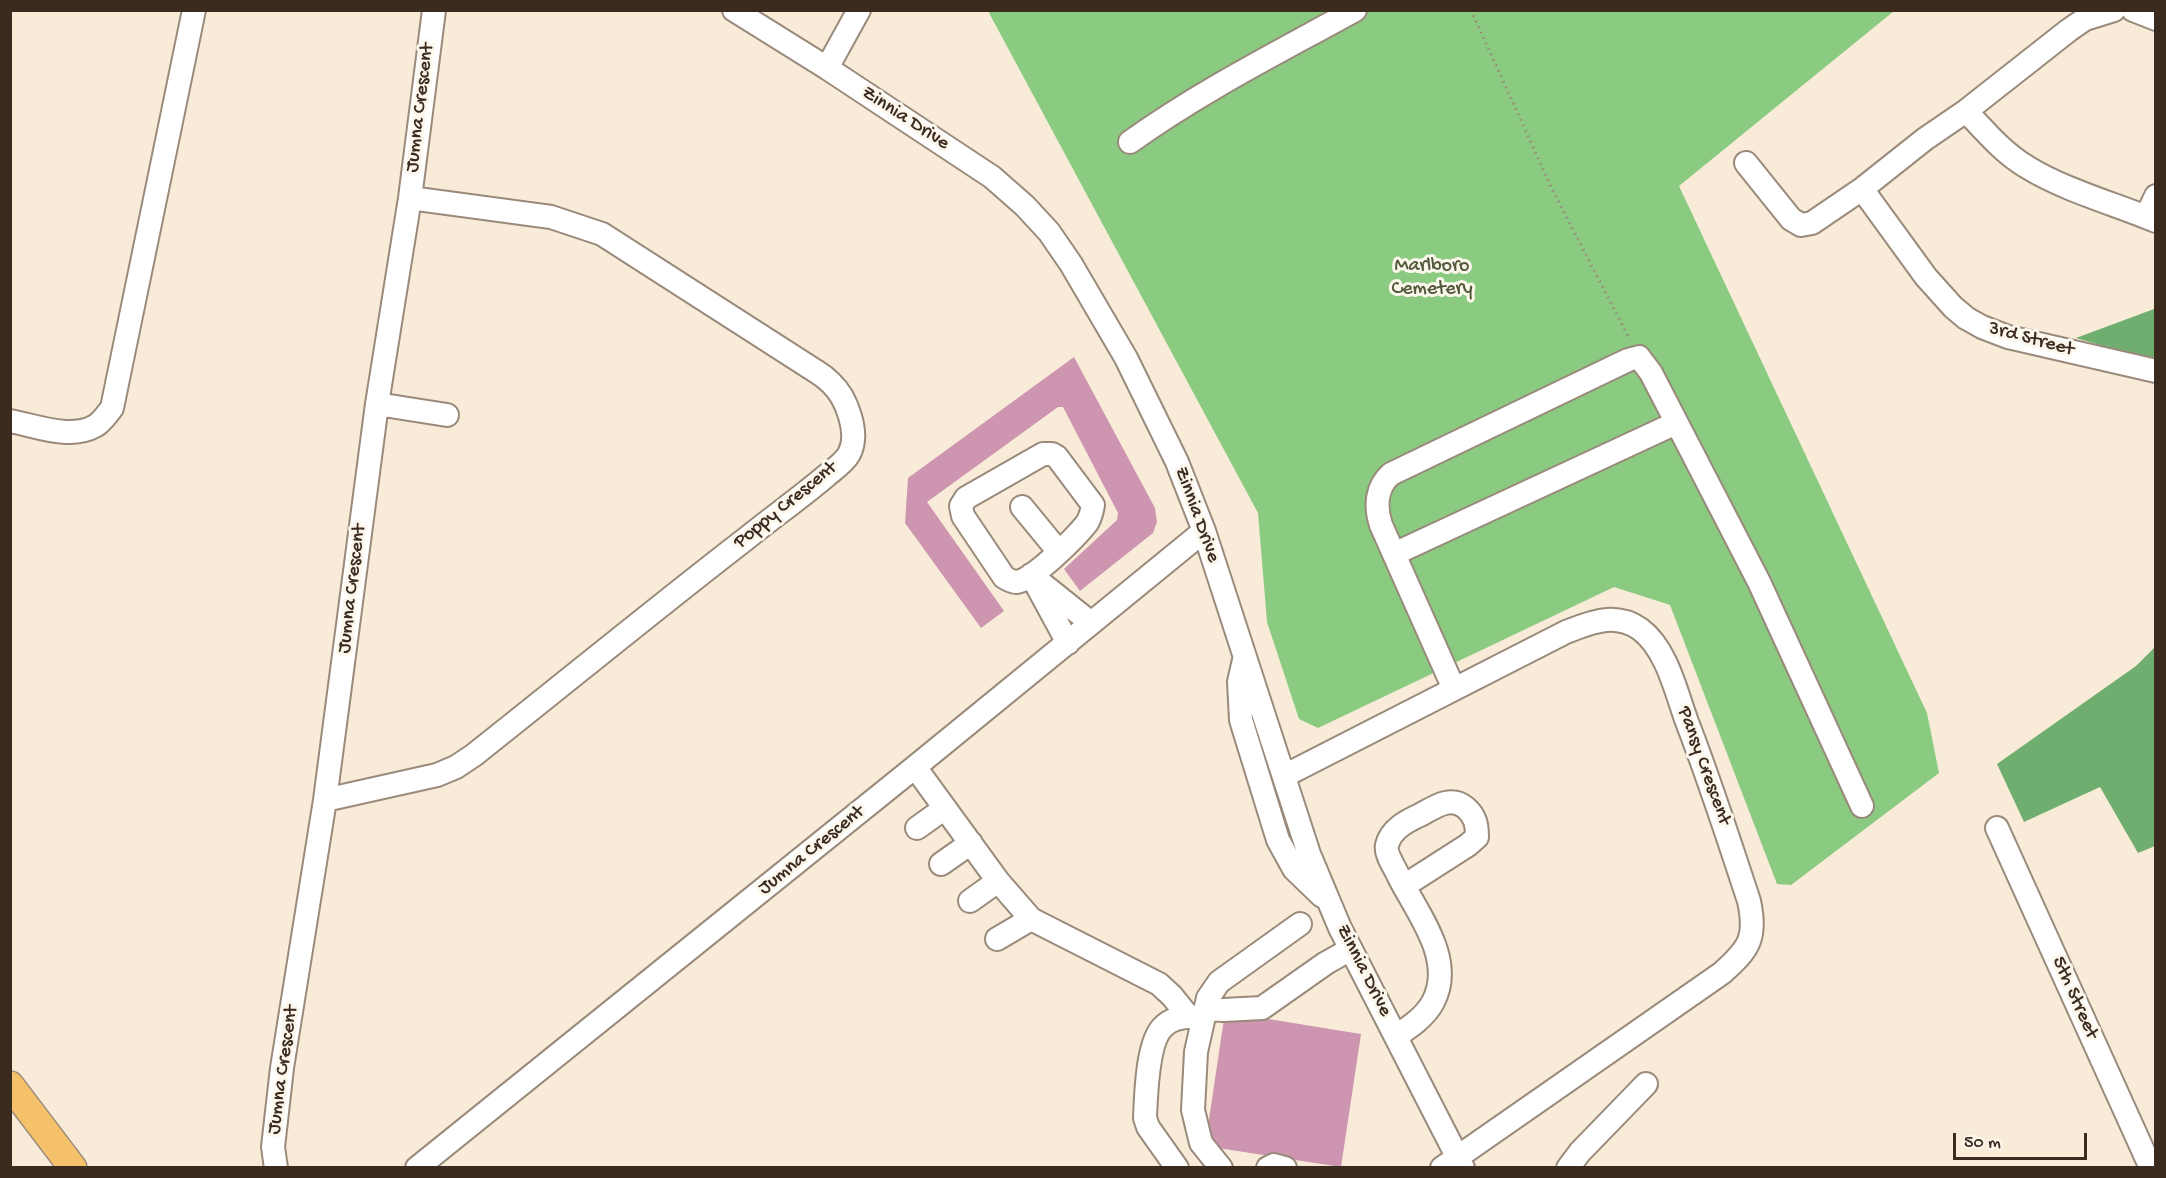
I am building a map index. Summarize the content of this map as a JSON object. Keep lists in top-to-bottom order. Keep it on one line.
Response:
{"streets":{"street":["Jumna Crescent","Zinnia Drive","3rd Street","Poppy Crescent","Pansy Crescent","5th Street"]},"crossings":[["Jumna Crescent","Zinnia Drive"],["Jumna Crescent","Poppy Crescent"],["Zinnia Drive","Pansy Crescent"]],"parks":["Marlboro Cemetery"],"scale_bar":"50 m"}
